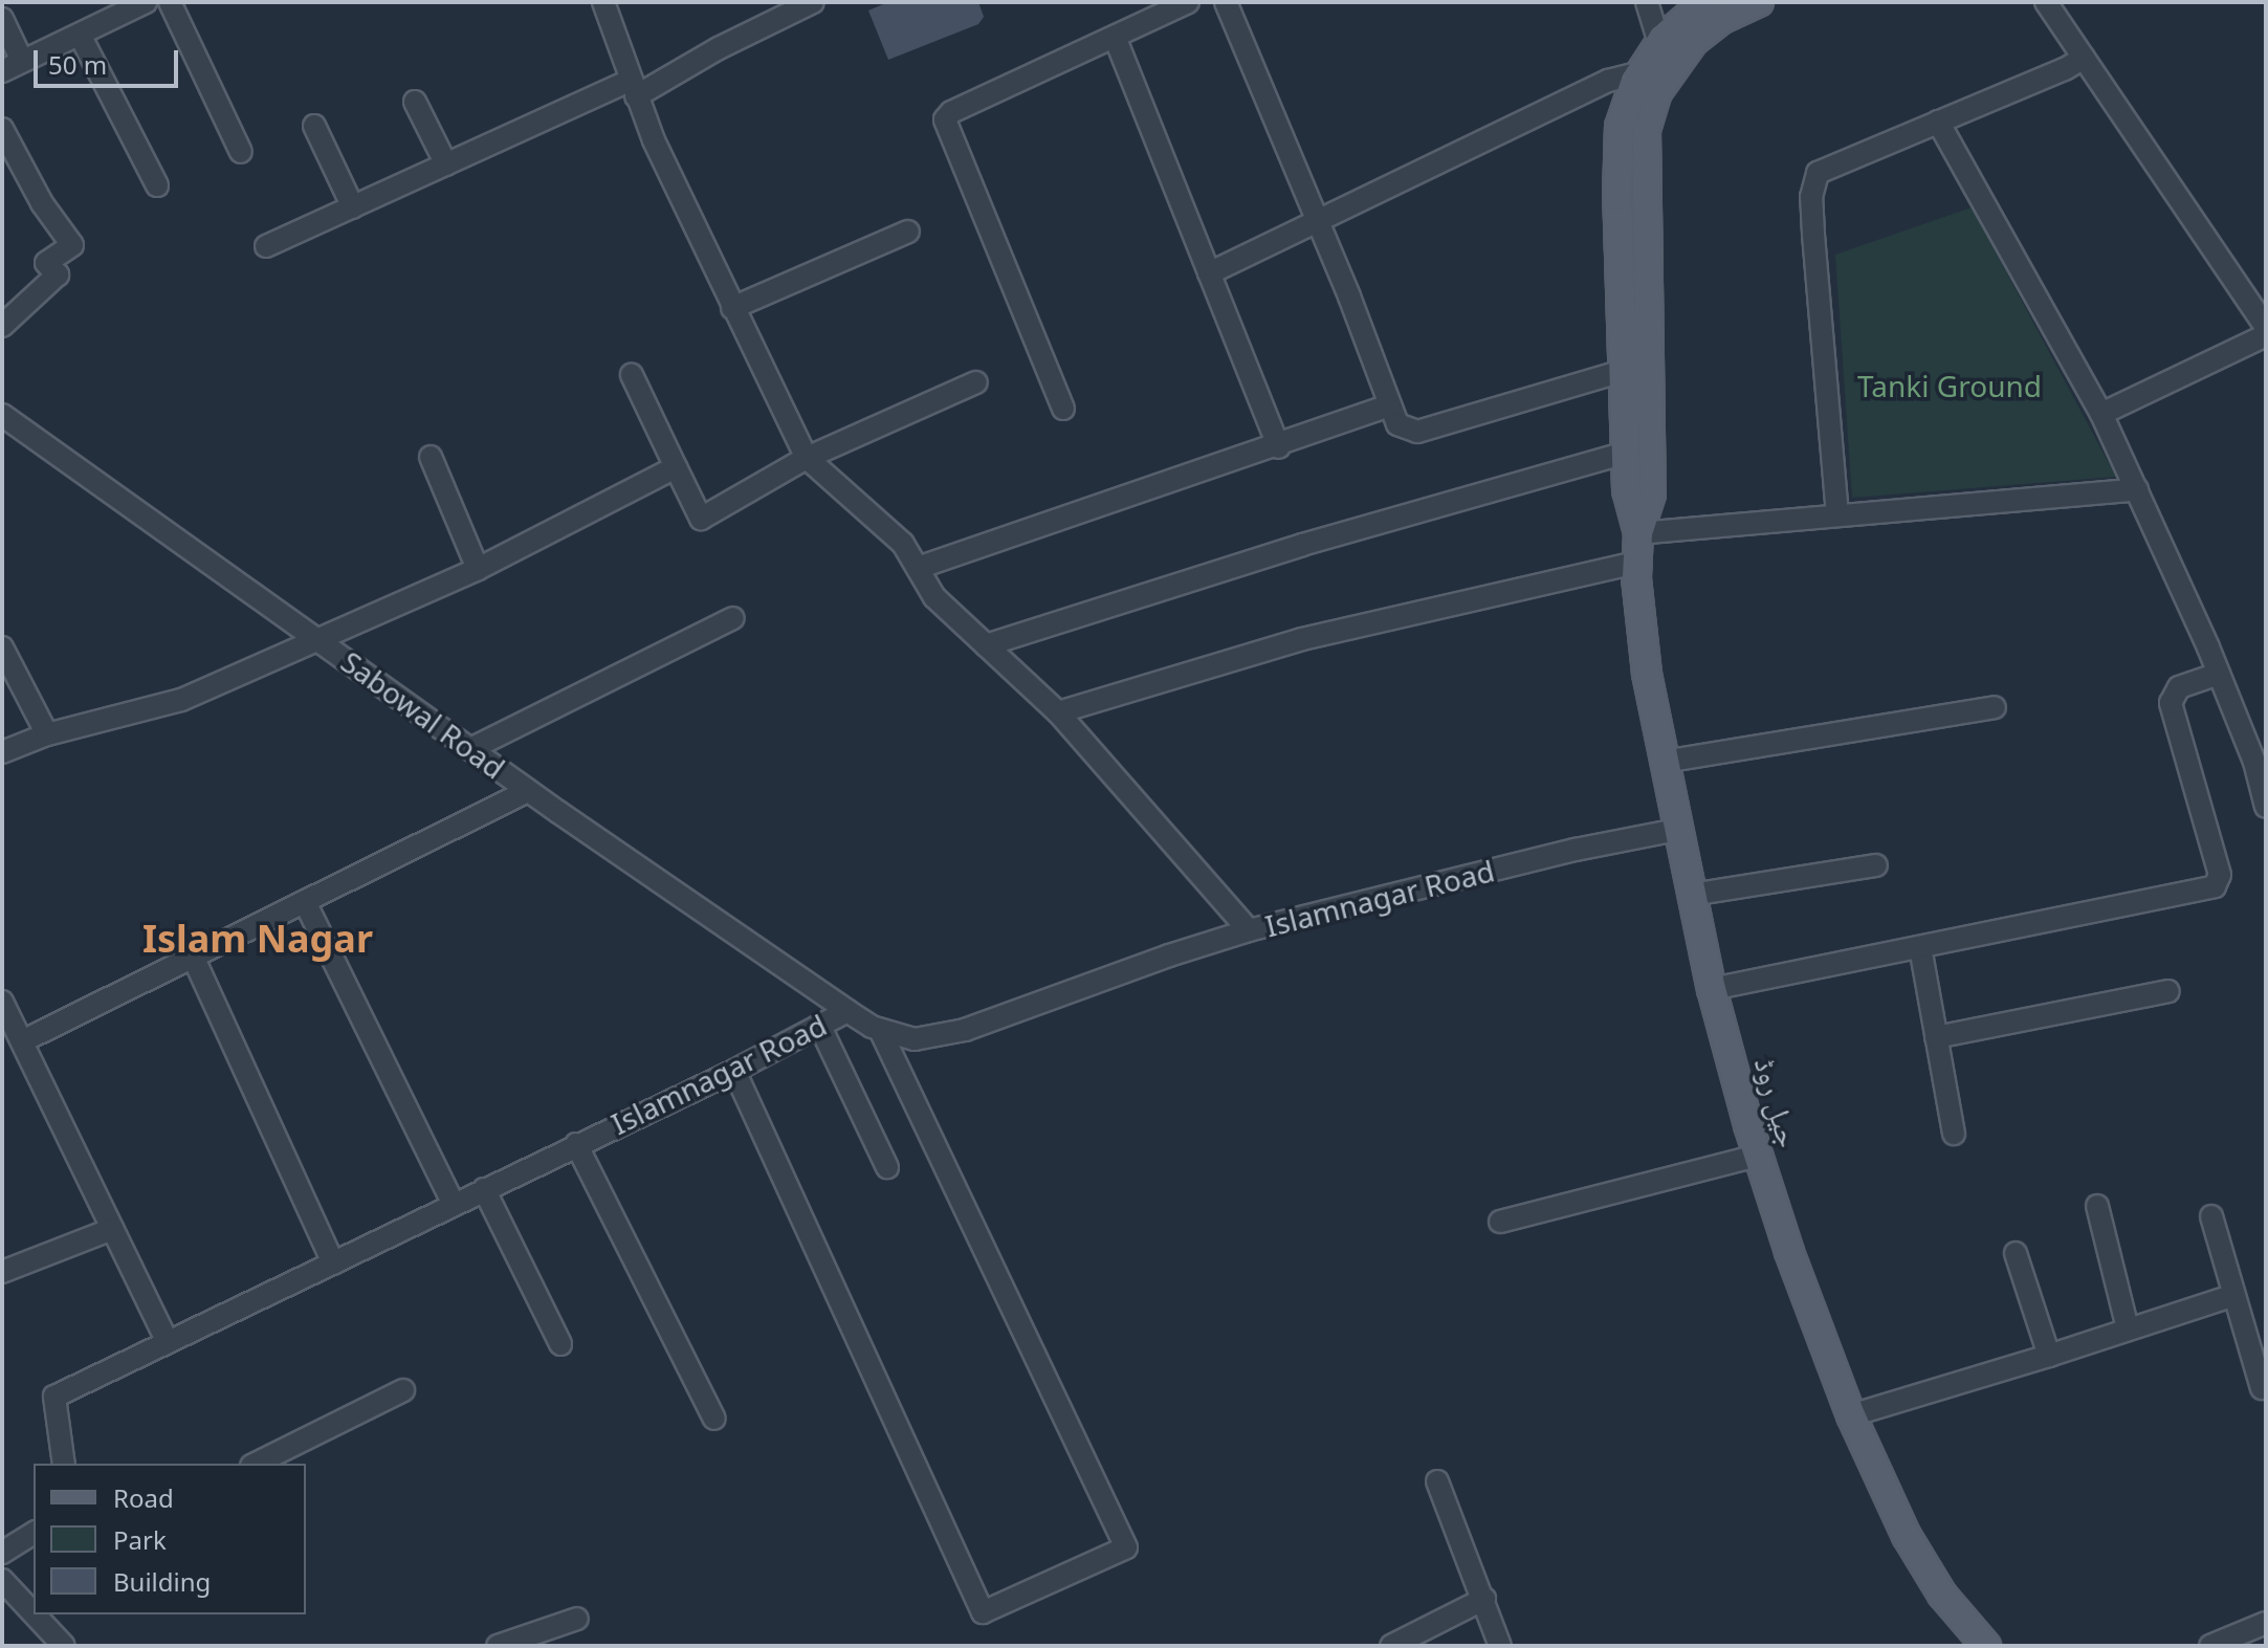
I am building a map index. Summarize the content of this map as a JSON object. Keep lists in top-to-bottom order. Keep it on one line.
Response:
{"streets":{"main road":["جیل روڈ"],"street":["Sabowal Road","Islamnagar Road"]},"crossings":[["Sabowal Road","Islamnagar Road"],["Islamnagar Road","جیل روڈ"]],"districts":["Islam Nagar"],"parks":["Tanki Ground"],"legend":["Road","Park","Building"],"scale_bar":"50 m"}
